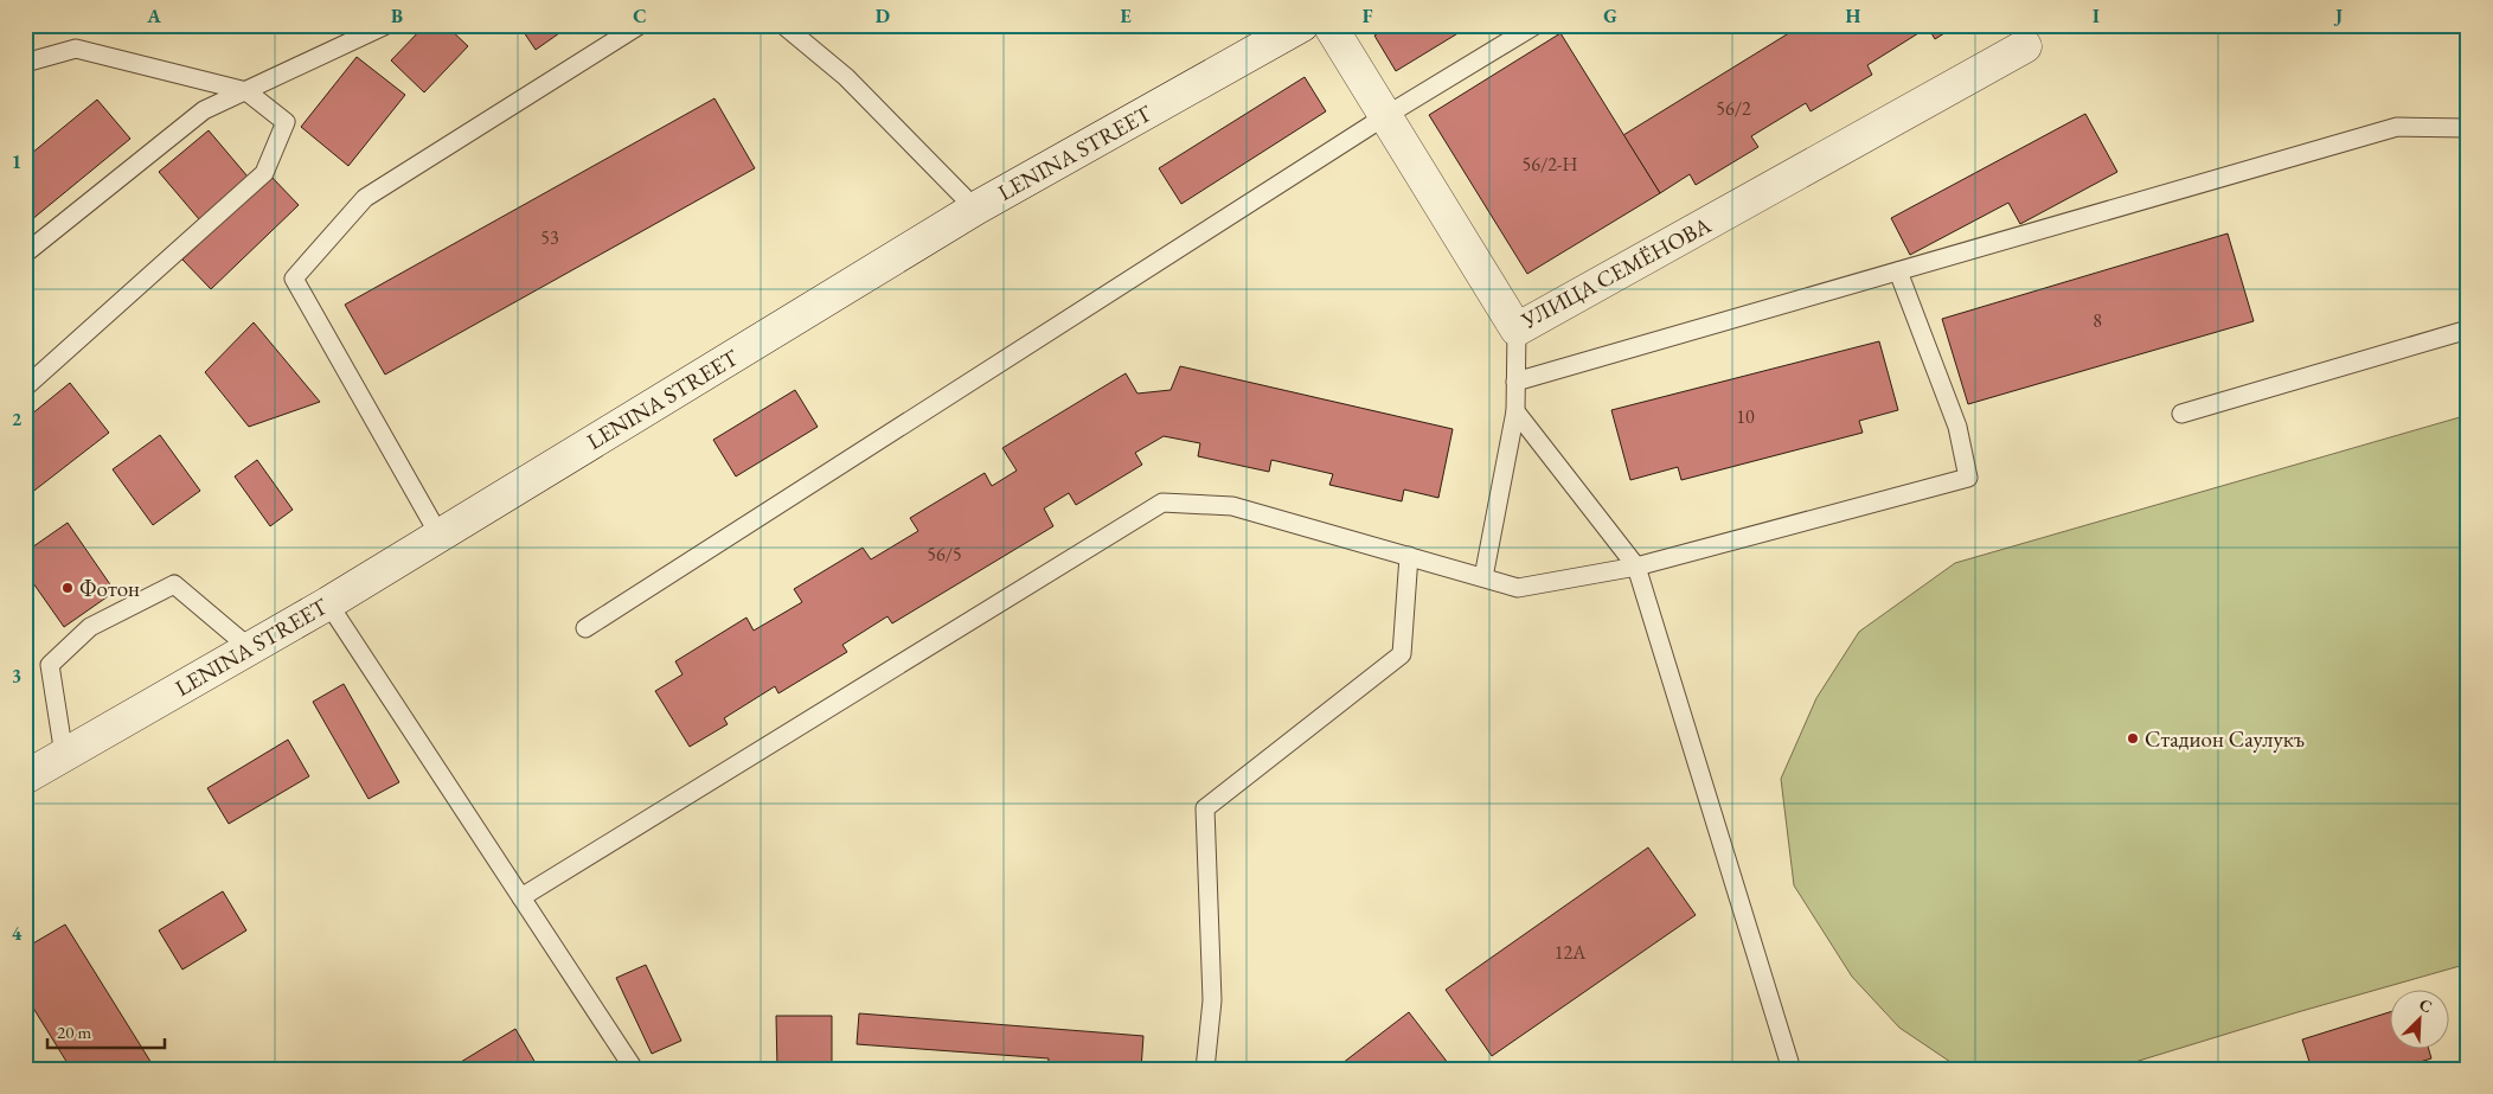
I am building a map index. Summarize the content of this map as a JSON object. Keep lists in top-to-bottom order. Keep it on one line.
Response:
{"streets":{"main road":["LENINA STREET","УЛИЦА СЕМЁНОВА"]},"places":["Фотон","Стадион Саулукъ"],"house_numbers":["56/2","56/2-Н","53","8","10","56/5","12А"],"scale_bar":"20 m","north":"top right","grid":{"columns":["A","B","C","D","E","F","G","H","I","J"],"rows":["1","2","3","4"]}}
